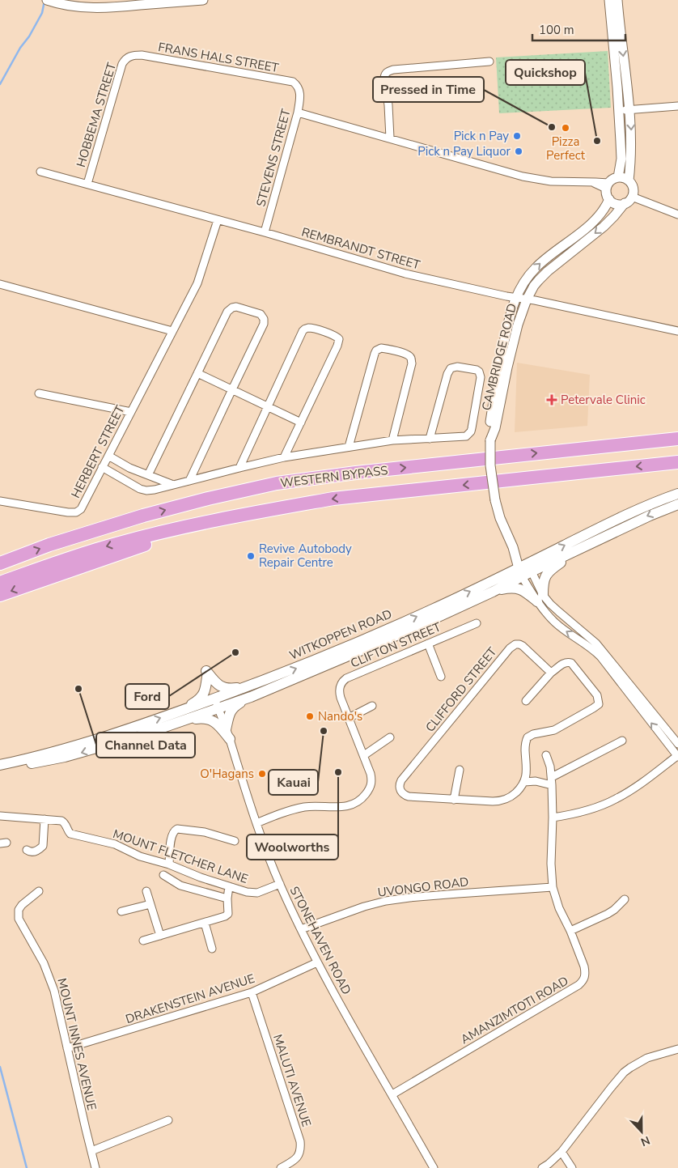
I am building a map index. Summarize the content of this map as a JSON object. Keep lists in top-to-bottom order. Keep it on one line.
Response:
{"streets":{"highway":["WESTERN BYPASS"],"main road":["WITKOPPEN ROAD"],"street":["FRANS HALS STREET","HOBBEMA STREET","STEVENS STREET","REMBRANDT STREET","CAMBRIDGE ROAD","HERBERT STREET","CLIFTON STREET","CLIFFORD STREET","MOUNT FLETCHER LANE","UVONGO ROAD","STONEHAVEN ROAD","DRAKENSTEIN AVENUE","AMANZIMTOTI ROAD","MOUNT INNES AVENUE","MALUTI AVENUE"]},"crossings":[["FRANS HALS STREET","HOBBEMA STREET"],["FRANS HALS STREET","STEVENS STREET"],["HOBBEMA STREET","REMBRANDT STREET"],["STEVENS STREET","REMBRANDT STREET"],["REMBRANDT STREET","CAMBRIDGE ROAD"],["REMBRANDT STREET","HERBERT STREET"],["CAMBRIDGE ROAD","WITKOPPEN ROAD"],["WITKOPPEN ROAD","STONEHAVEN ROAD"],["CLIFTON STREET","STONEHAVEN ROAD"],["MOUNT FLETCHER LANE","STONEHAVEN ROAD"],["UVONGO ROAD","STONEHAVEN ROAD"],["UVONGO ROAD","AMANZIMTOTI ROAD"],["STONEHAVEN ROAD","DRAKENSTEIN AVENUE"],["STONEHAVEN ROAD","AMANZIMTOTI ROAD"],["DRAKENSTEIN AVENUE","MOUNT INNES AVENUE"],["DRAKENSTEIN AVENUE","MALUTI AVENUE"]],"places":{"other":["Pressed in Time","Pizza Perfect","Pick n Pay","Quickshop","Pick n Pay Liquor","Revive Autobody Repair Centre","Ford","Channel Data","Nando's","Kauai","Woolworths","O'Hagans"],"health":["Petervale Clinic"]},"scale_bar":"100 m","north":"bottom"}
